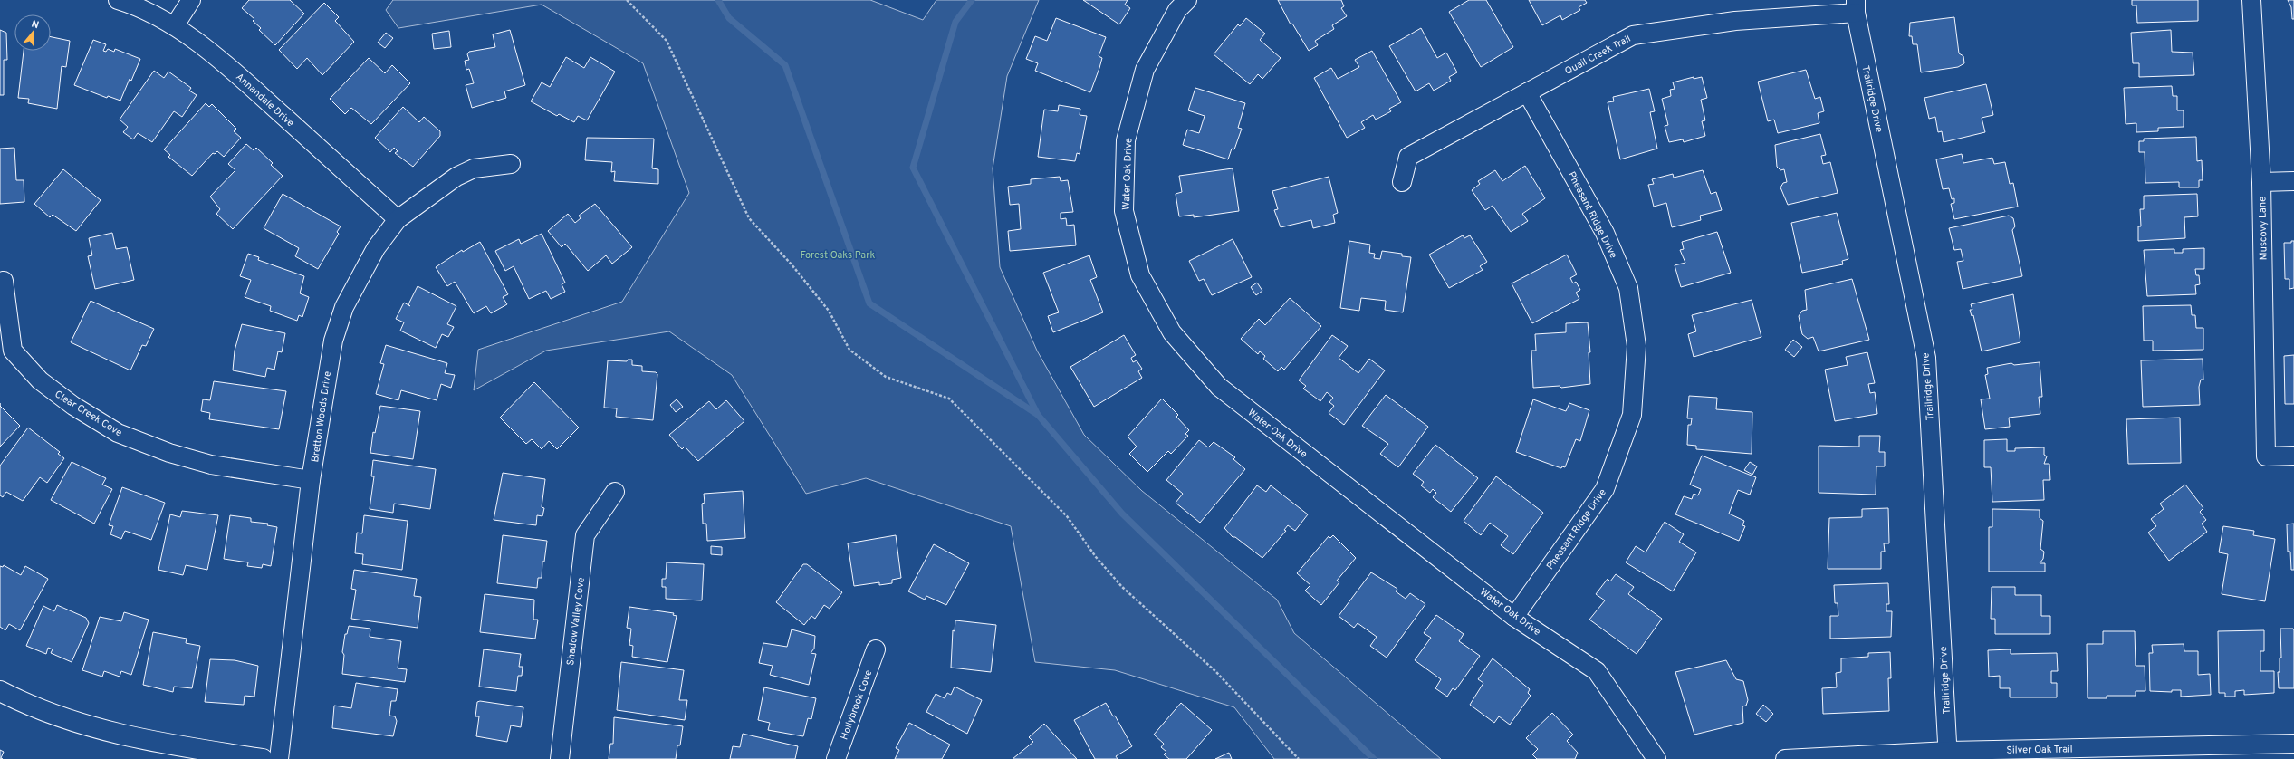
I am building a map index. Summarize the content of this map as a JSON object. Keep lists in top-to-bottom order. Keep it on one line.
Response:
{"streets":{"street":["Quail Creek Trail","Trailridge Drive","Annandale Drive","Water Oak Drive","Pheasant Ridge Drive","Muscovy Lane","Clear Creek Cove","Bretton Woods Drive","Shadow Valley Cove","Hollybrook Cove","Silver Oak Trail"]},"crossings":[["Quail Creek Trail","Trailridge Drive"],["Quail Creek Trail","Pheasant Ridge Drive"],["Trailridge Drive","Silver Oak Trail"],["Annandale Drive","Bretton Woods Drive"],["Water Oak Drive","Pheasant Ridge Drive"],["Clear Creek Cove","Bretton Woods Drive"]],"parks":["Forest Oaks Park"],"north":"top"}
